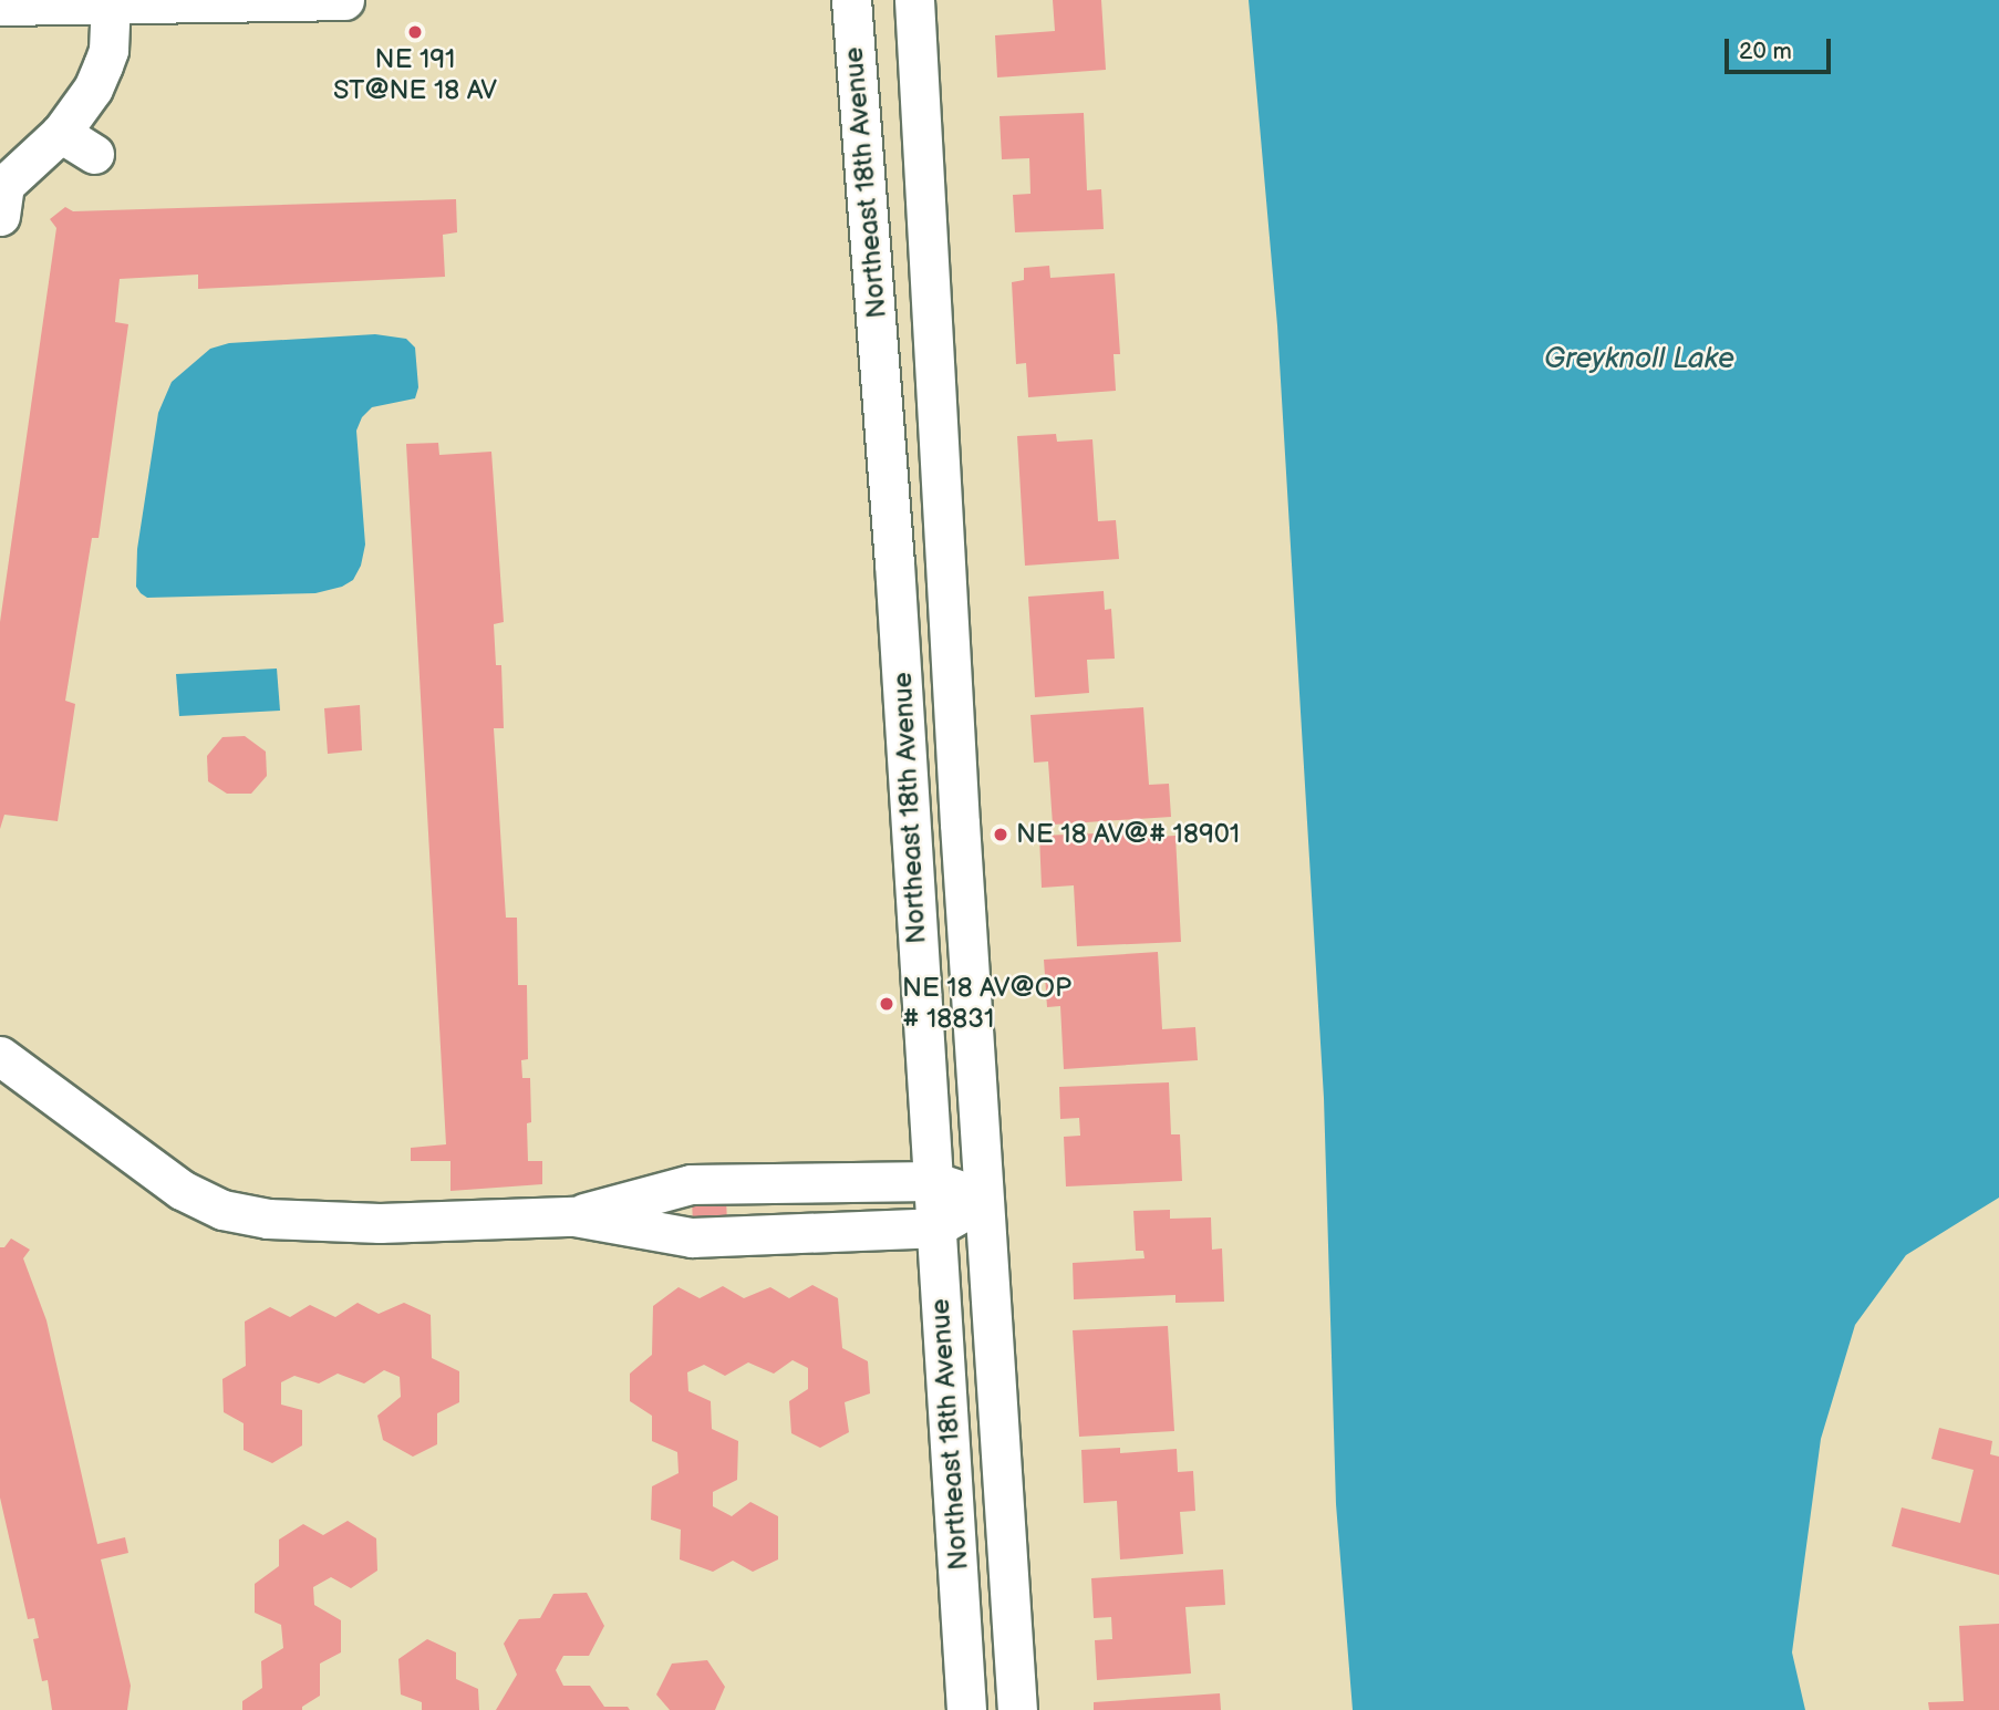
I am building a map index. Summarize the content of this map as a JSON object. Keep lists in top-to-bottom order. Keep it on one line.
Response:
{"streets":{"street":["Northeast 18th Avenue"]},"water":["Greyknoll Lake"],"places":["NE 191 ST@NE 18 AV","NE 18 AV@# 18901","NE 18 AV@OP # 18831"],"scale_bar":"20 m"}
